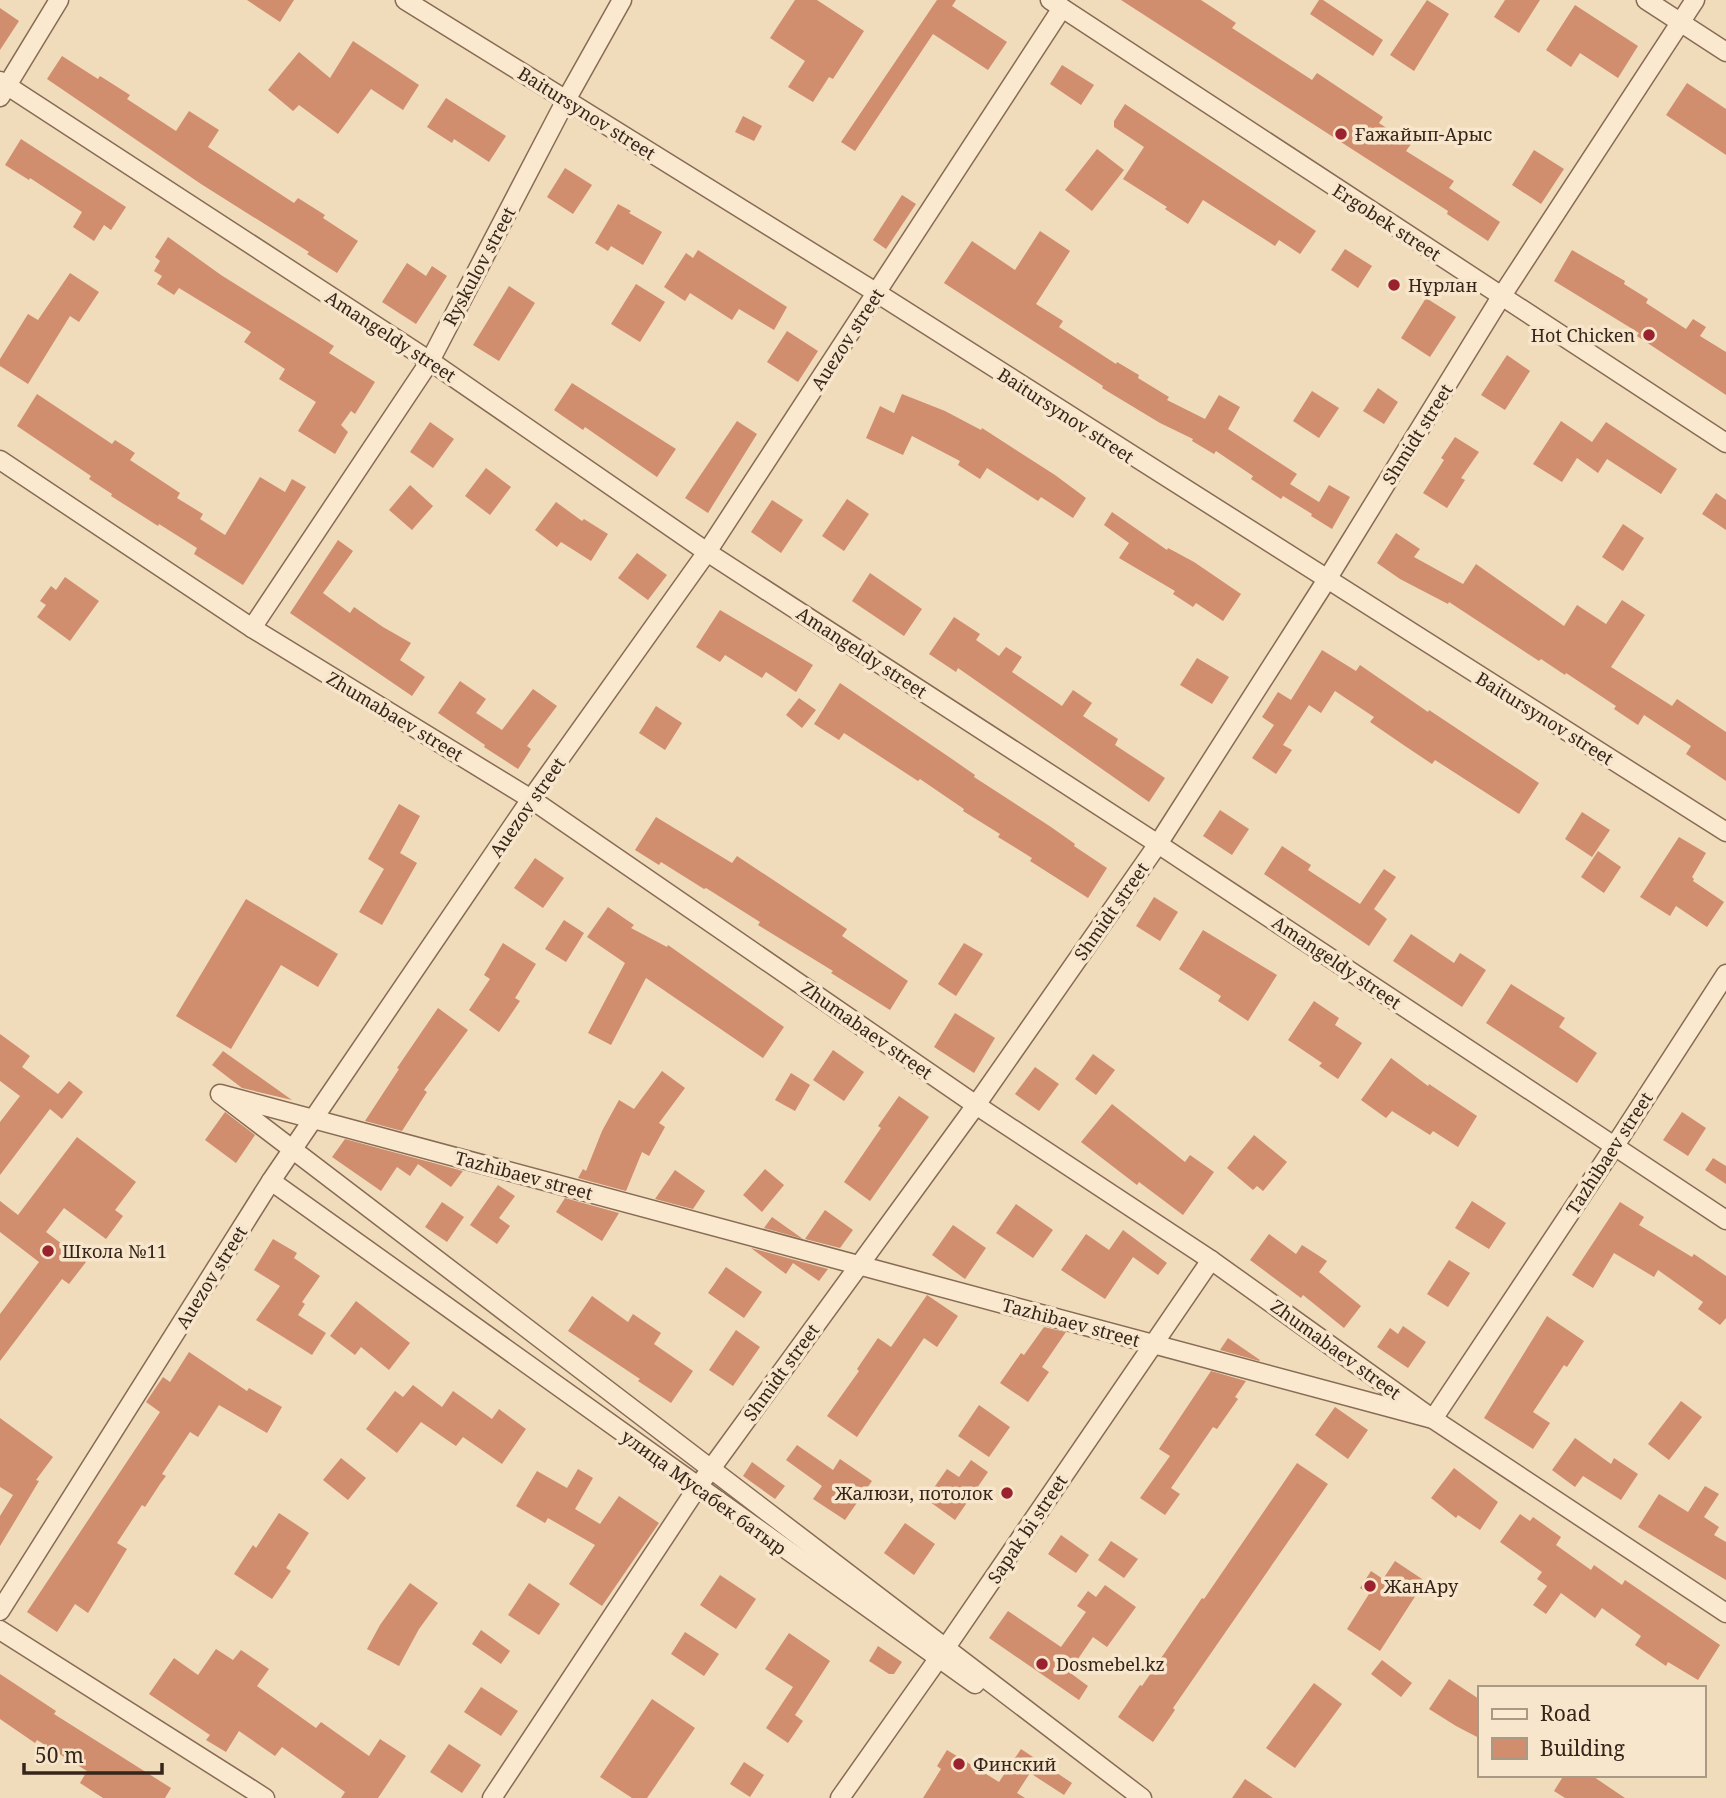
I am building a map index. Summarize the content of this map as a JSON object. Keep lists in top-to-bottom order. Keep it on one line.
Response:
{"streets":{"street":["Baitursynov street","Ergobek street","Ryskulov street","Amangeldy street","Auezov street","Shmidt street","Zhumabaev street","Tazhibaev street","улица Мусабек батыр","Sapak bi street"]},"crossings":[["Baitursynov street","Ryskulov street"],["Baitursynov street","Auezov street"],["Baitursynov street","Shmidt street"],["Ergobek street","Auezov street"],["Ergobek street","Shmidt street"],["Ryskulov street","Amangeldy street"],["Ryskulov street","Zhumabaev street"],["Amangeldy street","Auezov street"],["Amangeldy street","Shmidt street"],["Amangeldy street","Tazhibaev street"],["Auezov street","Zhumabaev street"],["Auezov street","улица Мусабек батыр"],["Shmidt street","Zhumabaev street"],["Shmidt street","улица Мусабек батыр"],["Zhumabaev street","Tazhibaev street"],["Zhumabaev street","Sapak bi street"],["Tazhibaev street","улица Мусабек батыр"],["улица Мусабек батыр","Sapak bi street"]],"places":["Ғажайып-Арыс","Нұрлан","Hot Chicken","Школа №11","Жалюзи, потолок","ЖанАру","Dosmebel.kz","Финский"],"legend":["Road","Building"],"scale_bar":"50 m"}
